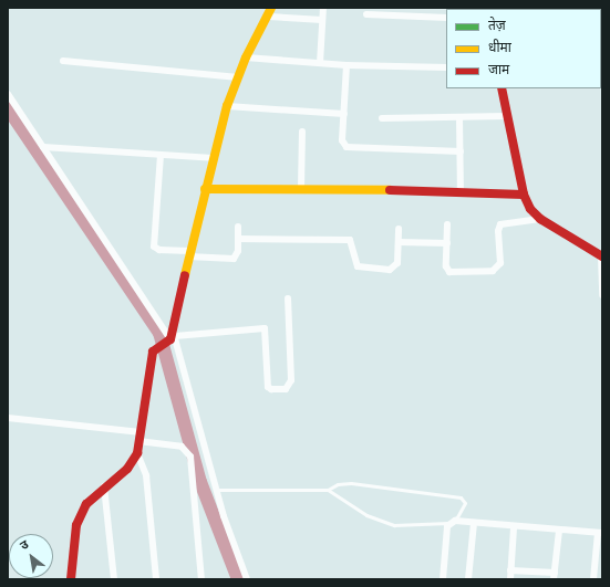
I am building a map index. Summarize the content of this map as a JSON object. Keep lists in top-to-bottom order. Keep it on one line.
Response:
{"legend":["तेज़","धीमा","जाम"],"north":"top left"}
